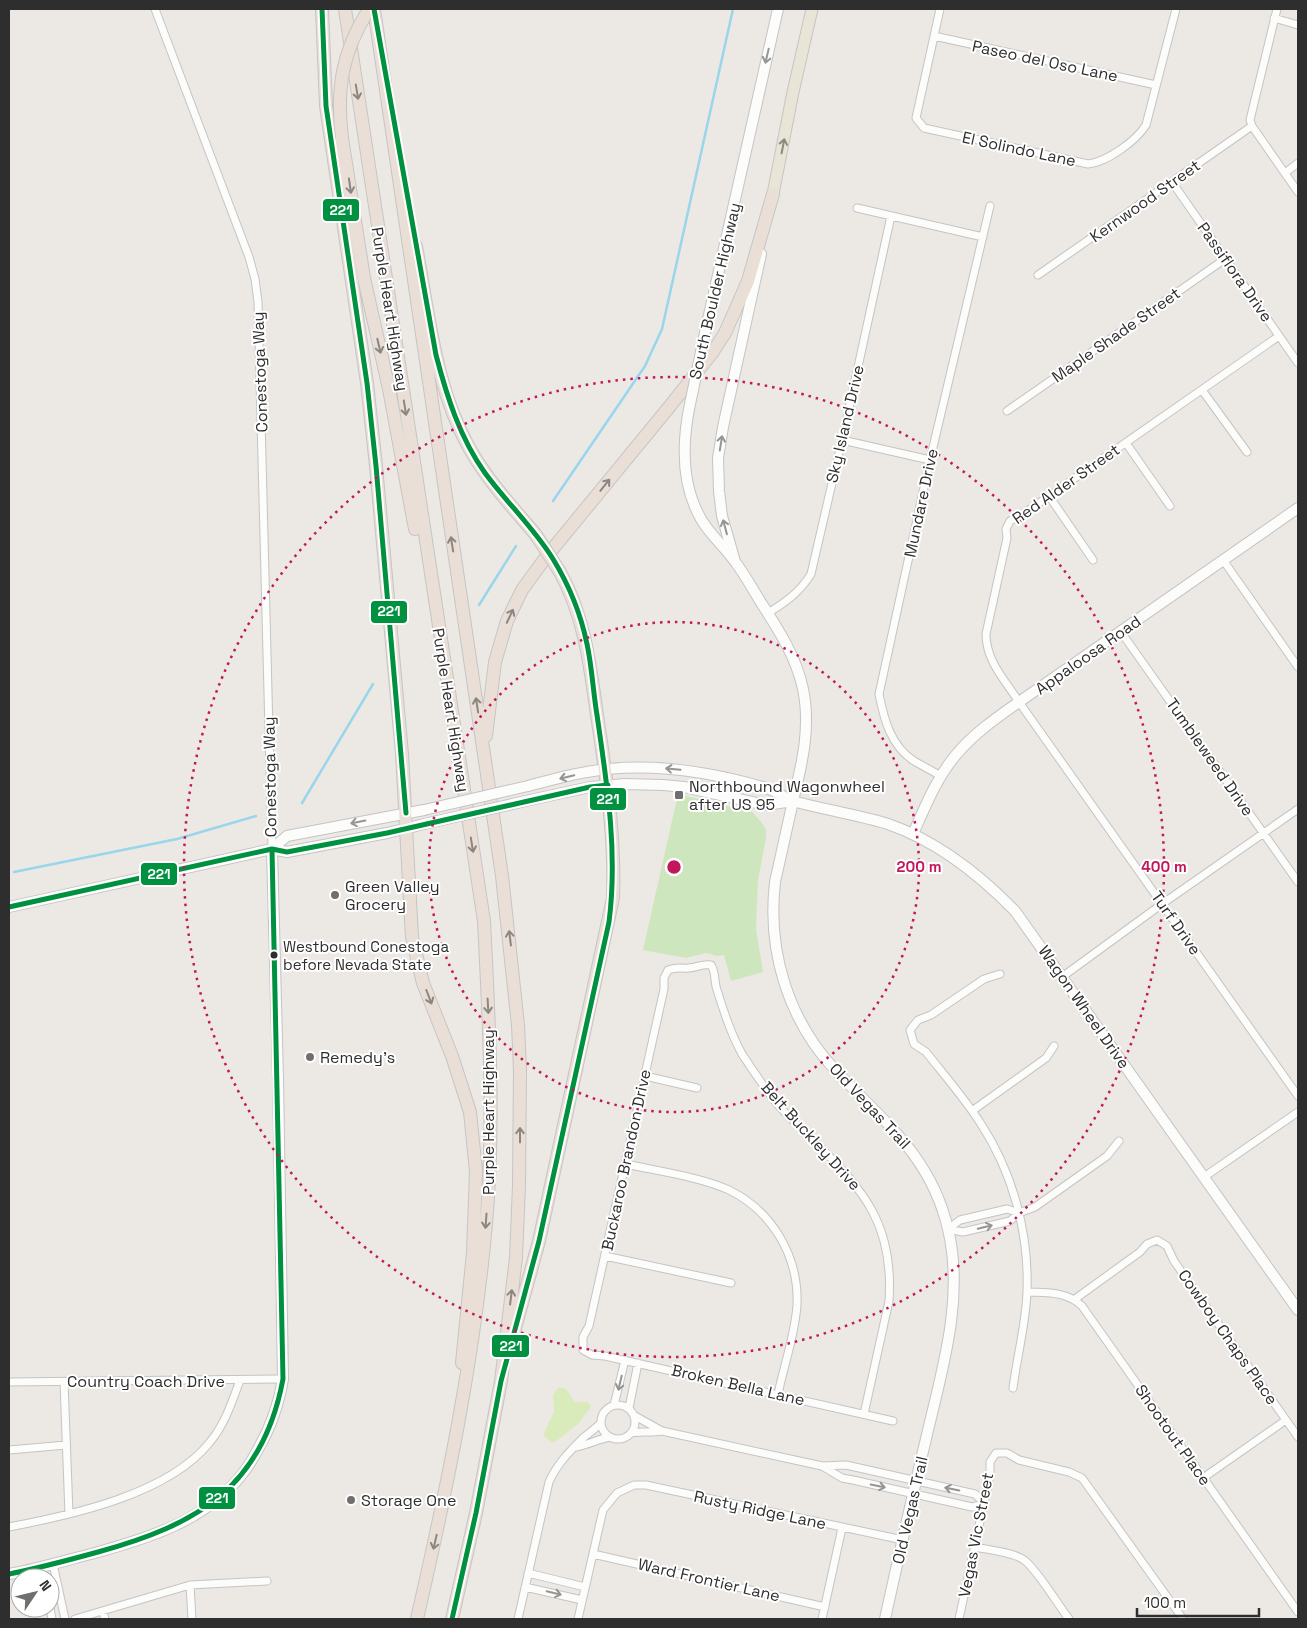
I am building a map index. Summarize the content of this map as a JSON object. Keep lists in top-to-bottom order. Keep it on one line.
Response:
{"streets":{"highway":["Purple Heart Highway"],"main road":["South Boulder Highway"],"street":["Paseo del Oso Lane","El Solindo Lane","Kernwood Street","Passiflora Drive","Maple Shade Street","Conestoga Way","Sky Island Drive","Red Alder Street","Mundare Drive","Appaloosa Road","Tumbleweed Drive","Turf Drive","Wagon Wheel Drive","Old Vegas Trail","Belt Buckley Drive","Buckaroo Brandon Drive","Cowboy Chaps Place","Country Coach Drive","Broken Bella Lane","Shootout Place","Rusty Ridge Lane","Vegas Vic Street","Ward Frontier Lane"]},"crossings":[["Paseo del Oso Lane","El Solindo Lane"],["Kernwood Street","Passiflora Drive"],["Passiflora Drive","Maple Shade Street"],["Passiflora Drive","Red Alder Street"],["South Boulder Highway","Sky Island Drive"],["South Boulder Highway","Wagon Wheel Drive"],["South Boulder Highway","Old Vegas Trail"],["Conestoga Way","Wagon Wheel Drive"],["Conestoga Way","Country Coach Drive"],["Red Alder Street","Appaloosa Road"],["Red Alder Street","Turf Drive"],["Mundare Drive","Appaloosa Road"],["Appaloosa Road","Tumbleweed Drive"],["Appaloosa Road","Turf Drive"],["Appaloosa Road","Wagon Wheel Drive"],["Wagon Wheel Drive","Old Vegas Trail"],["Old Vegas Trail","Rusty Ridge Lane"],["Belt Buckley Drive","Buckaroo Brandon Drive"],["Belt Buckley Drive","Broken Bella Lane"],["Buckaroo Brandon Drive","Broken Bella Lane"],["Cowboy Chaps Place","Shootout Place"],["Rusty Ridge Lane","Ward Frontier Lane"]],"places":{"transit":["Northbound Wagonwheel after US 95"],"other":["Green Valley Grocery","Westbound Conestoga before Nevada State","Remedy's","Storage One"]},"lines":["transit line 221"],"scale_bar":"100 m","north":"top right","rings":["200 m","400 m"]}
